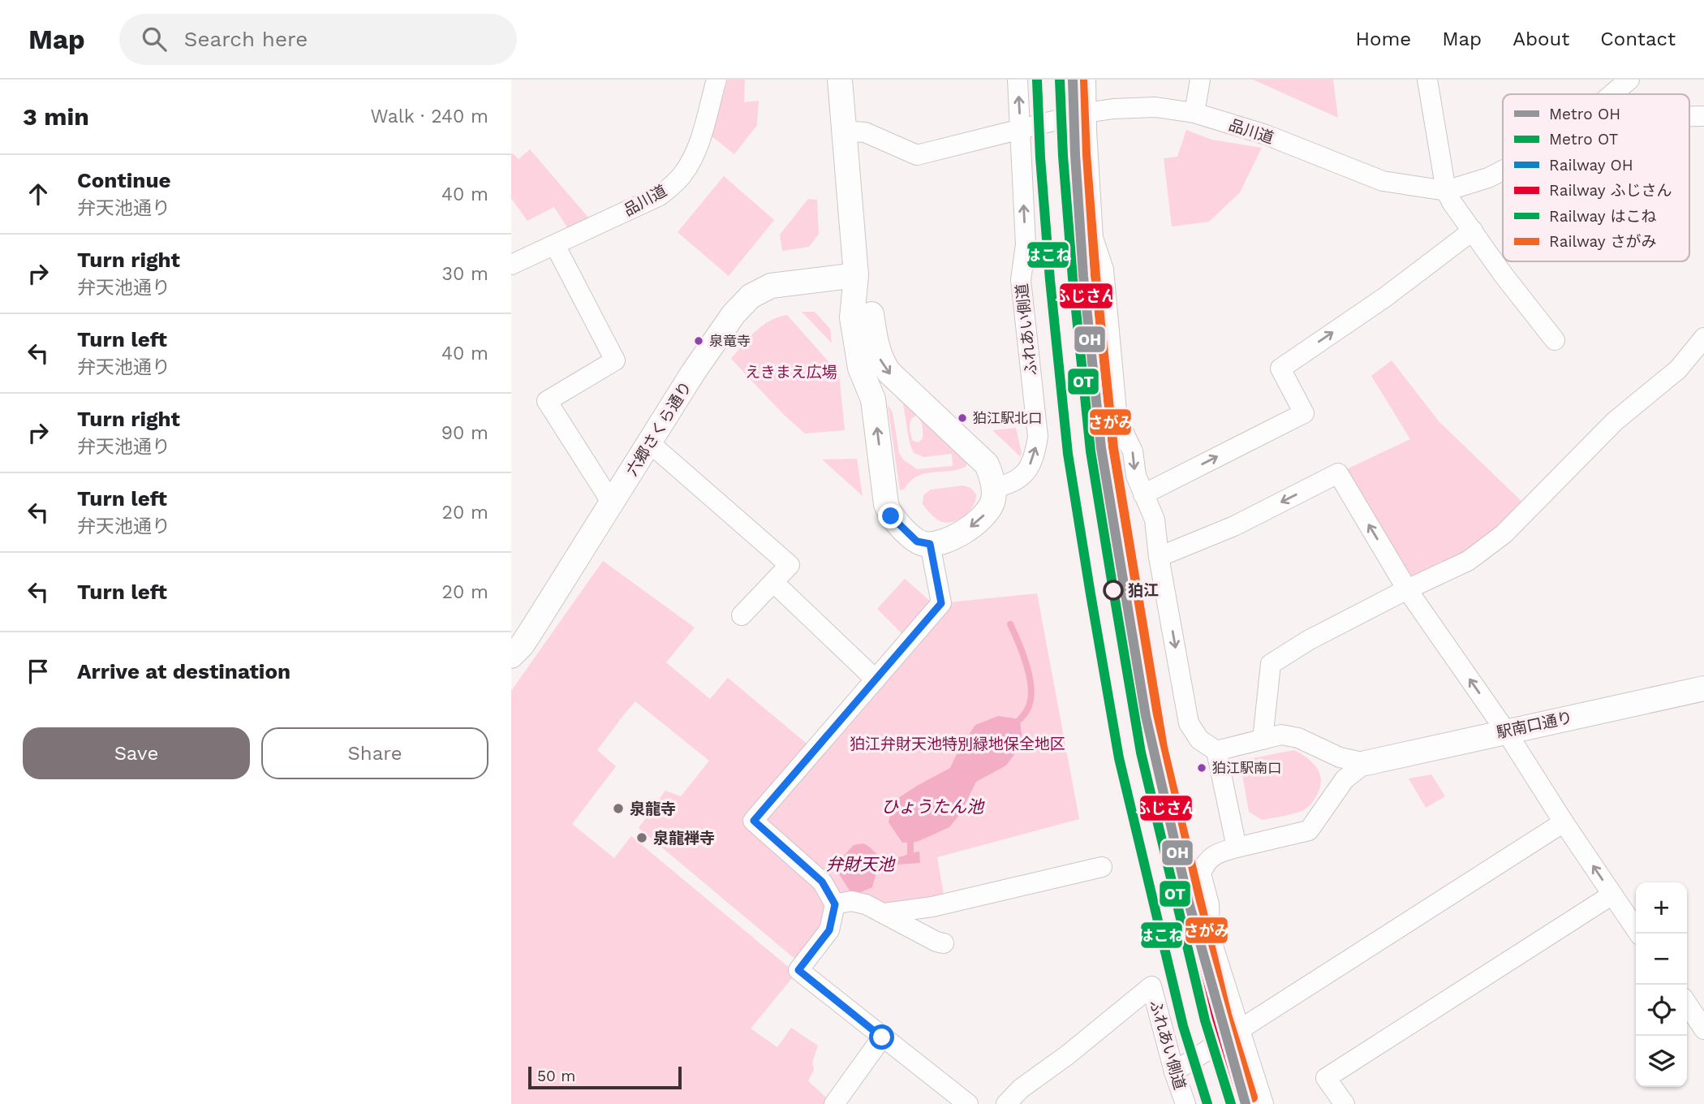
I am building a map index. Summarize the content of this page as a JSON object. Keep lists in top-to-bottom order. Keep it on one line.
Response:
{"streets":{"street":["品川道","ふれあい側道","六郷さくら通り","駅南口通り"]},"crossings":[["品川道","ふれあい側道"]],"water":["ひょうたん池","弁財天池"],"parks":["えきまえ広場","狛江弁財天池特別緑地保全地区"],"places":["泉竜寺","狛江駅北口","狛江","狛江駅南口","泉龍寺","泉龍禅寺"],"lines":["metro line OH","metro line OT","rail line OH","rail line ふじさん","rail line さがみ","rail line はこね"],"legend":["Metro OH","Metro OT","Railway OH","Railway ふじさん","Railway はこね","Railway さがみ"],"scale_bar":"50 m","page":{"header":"Map","search":"Search here","nav":["Home","Map","About","Contact"],"heading":["3 min","Walk · 240 m"],"list":[["Continue","弁天池通り","40 m"],["Turn right","弁天池通り","30 m"],["Turn left","弁天池通り","40 m"],["Turn right","弁天池通り","90 m"],["Turn left","弁天池通り","20 m"],["Turn left","20 m"],"Arrive at destination"],"buttons":["Save","Share"],"map_buttons":["+","−"],"scale":"50 m"}}
